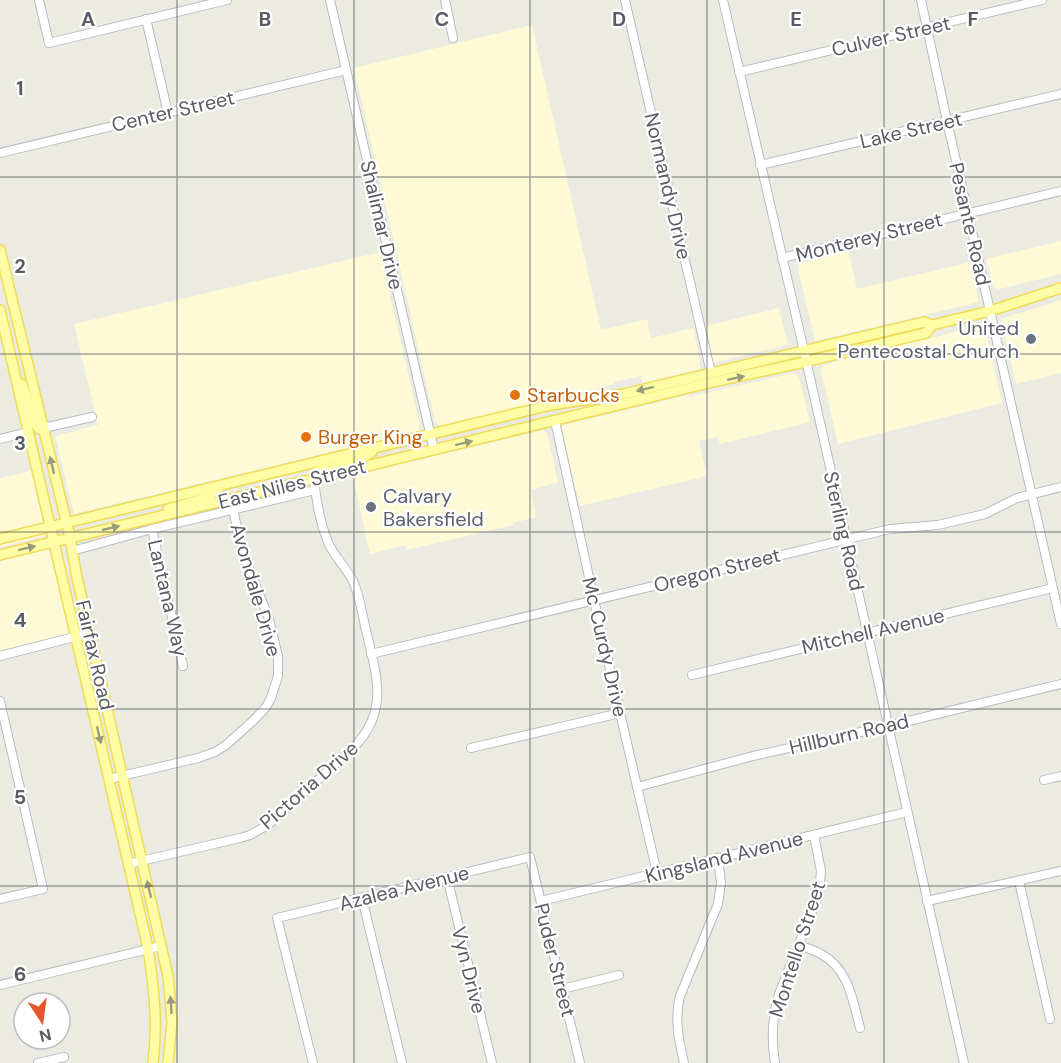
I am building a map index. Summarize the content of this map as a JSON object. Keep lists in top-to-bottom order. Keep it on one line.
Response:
{"streets":{"main road":["East Niles Street","Fairfax Road"],"street":["Culver Street","Center Street","Lake Street","Normandy Drive","Pesante Road","Shalimar Drive","Monterey Street","Sterling Road","Oregon Street","Avondale Drive","Lantana Way","Mitchell Avenue","Mc Curdy Drive","Hillburn Road","Pictoria Drive","Kingsland Avenue","Azalea Avenue","Montello Street","Puder Street","Vyn Drive"]},"crossings":[["Culver Street","Pesante Road"],["Culver Street","Sterling Road"],["Center Street","Shalimar Drive"],["Lake Street","Pesante Road"],["Lake Street","Sterling Road"],["Normandy Drive","East Niles Street"],["Pesante Road","Monterey Street"],["Pesante Road","East Niles Street"],["Pesante Road","Oregon Street"],["Pesante Road","Mitchell Avenue"],["Shalimar Drive","East Niles Street"],["Monterey Street","Sterling Road"],["East Niles Street","Sterling Road"],["East Niles Street","Mc Curdy Drive"],["East Niles Street","Fairfax Road"],["East Niles Street","Pictoria Drive"],["Sterling Road","Oregon Street"],["Sterling Road","Mitchell Avenue"],["Sterling Road","Hillburn Road"],["Sterling Road","Kingsland Avenue"],["Oregon Street","Mc Curdy Drive"],["Oregon Street","Pictoria Drive"],["Avondale Drive","Fairfax Road"],["Mc Curdy Drive","Hillburn Road"],["Mc Curdy Drive","Kingsland Avenue"],["Fairfax Road","Pictoria Drive"],["Kingsland Avenue","Montello Street"],["Kingsland Avenue","Puder Street"],["Azalea Avenue","Puder Street"],["Azalea Avenue","Vyn Drive"]],"places":["United Pentecostal Church","Starbucks","Burger King","Calvary Bakersfield"],"north":"bottom","grid":{"columns":["A","B","C","D","E","F"],"rows":["1","2","3","4","5","6"]}}
